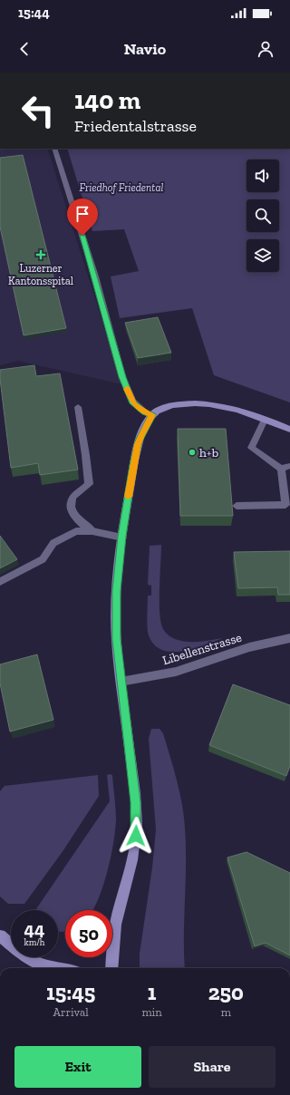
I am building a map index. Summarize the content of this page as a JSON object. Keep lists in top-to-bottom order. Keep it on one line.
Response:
{"streets":{"street":["Libellenstrasse"]},"parks":["Friedhof Friedental"],"places":{"health":["Luzerner Kantonsspital"],"other":["h+b"]},"page":{"status":"15:44","header":"Navio","turn":["140 m","Friedentalstrasse"],"speed":"44 km/h","limit":"50","eta":["15:45","Arrival","1","min","250","m"],"buttons":["Exit","Share"]}}
